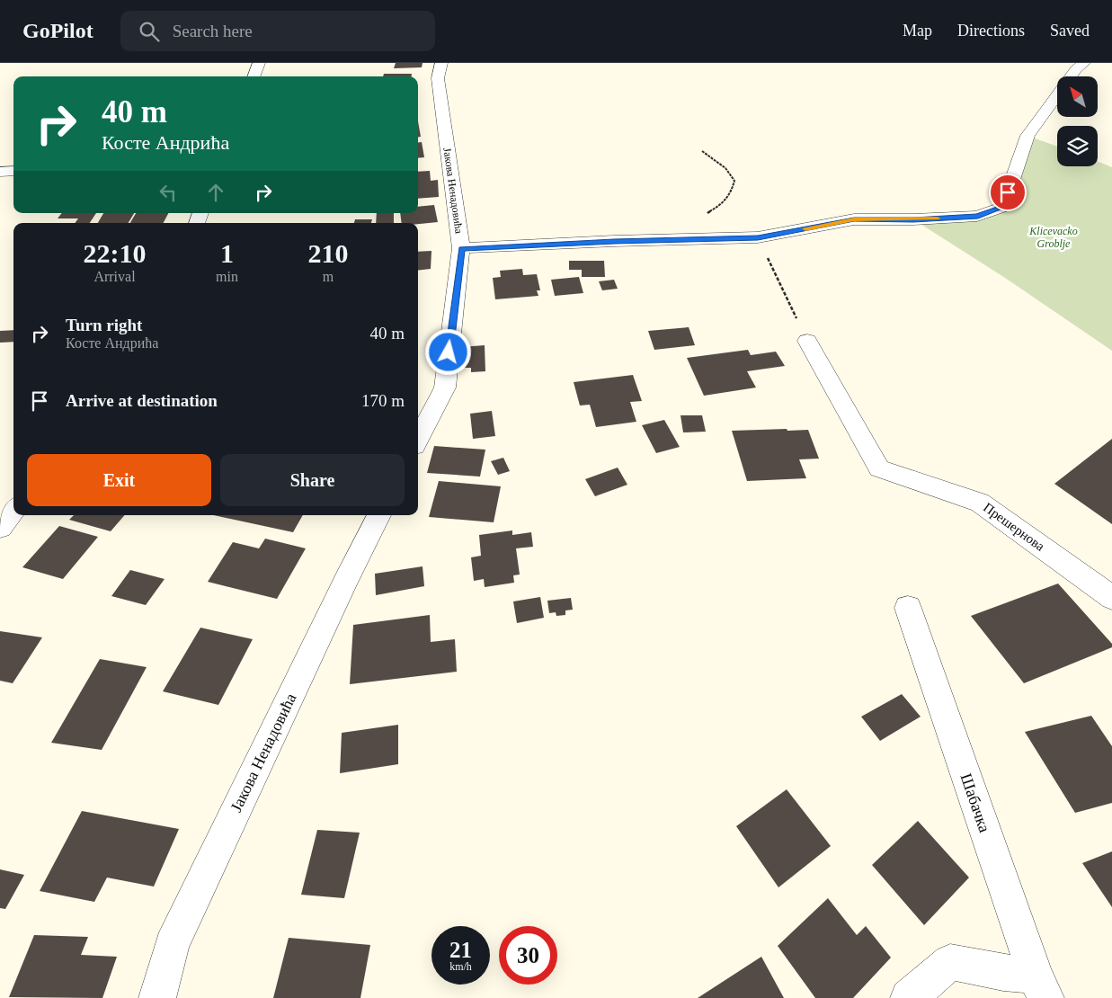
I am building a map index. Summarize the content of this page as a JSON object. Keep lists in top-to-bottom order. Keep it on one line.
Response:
{"streets":{"street":["Јакова Ненадовића","Прешернова","Шабачка"]},"parks":["Klicevacko Groblje"],"north":"top left","page":{"header":"GoPilot","search":"Search here","nav":["Map","Directions","Saved"],"turn":["40 m","Косте Андрића"],"eta":["22:10","Arrival","1","min","210","m"],"list":[{"name":"Turn right","note":"Косте Андрића","value":"40 m"},{"name":"Arrive at destination","value":"170 m"}],"buttons":["Exit","Share"],"speed":"21 km/h","limit":"30"}}
